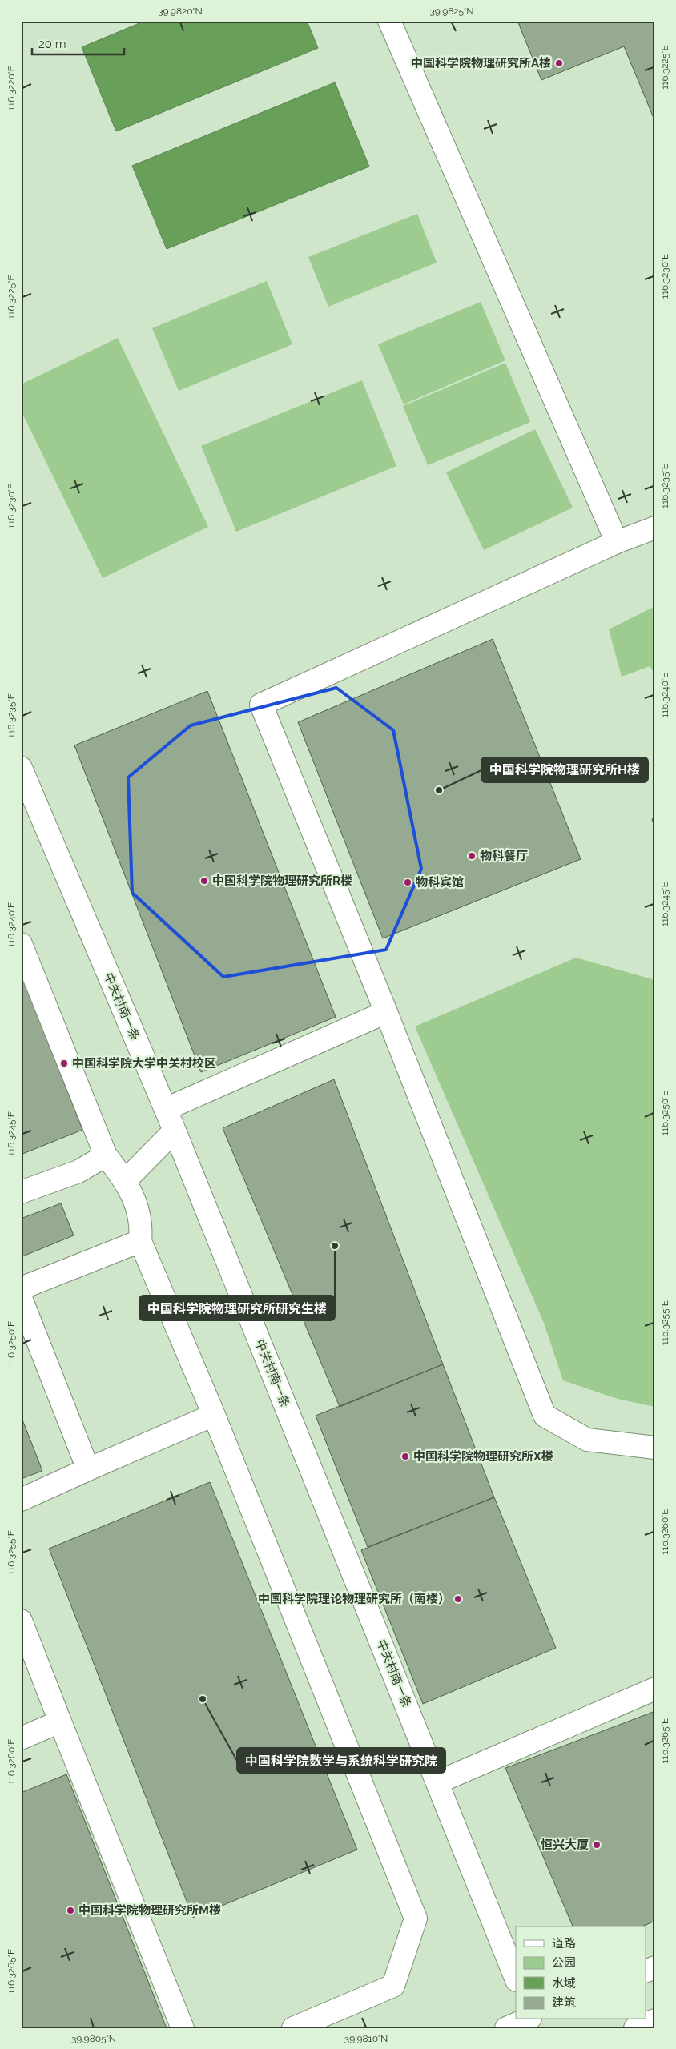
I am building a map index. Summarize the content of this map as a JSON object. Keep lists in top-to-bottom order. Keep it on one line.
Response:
{"streets":{"street":["中关村南一条"]},"places":["中国科学院物理研究所A楼","中国科学院物理研究所H楼","物科餐厅","中国科学院物理研究所R楼","物科宾馆","中国科学院大学中关村校区","中国科学院物理研究所研究生楼","中国科学院物理研究所X楼","中国科学院理论物理研究所（南楼）","中国科学院数学与系统科学研究院","恒兴大厦","中国科学院物理研究所M楼"],"legend":["道路","公园","水域","建筑"],"scale_bar":"20 m","coordinates":["39.9820°N","39.9825°N","116.3225°E","116.3220°E","116.3230°E","116.3235°E","116.3240°E","116.3245°E","116.3250°E","116.3255°E","116.3260°E","116.3265°E","39.9805°N","39.9810°N"]}
